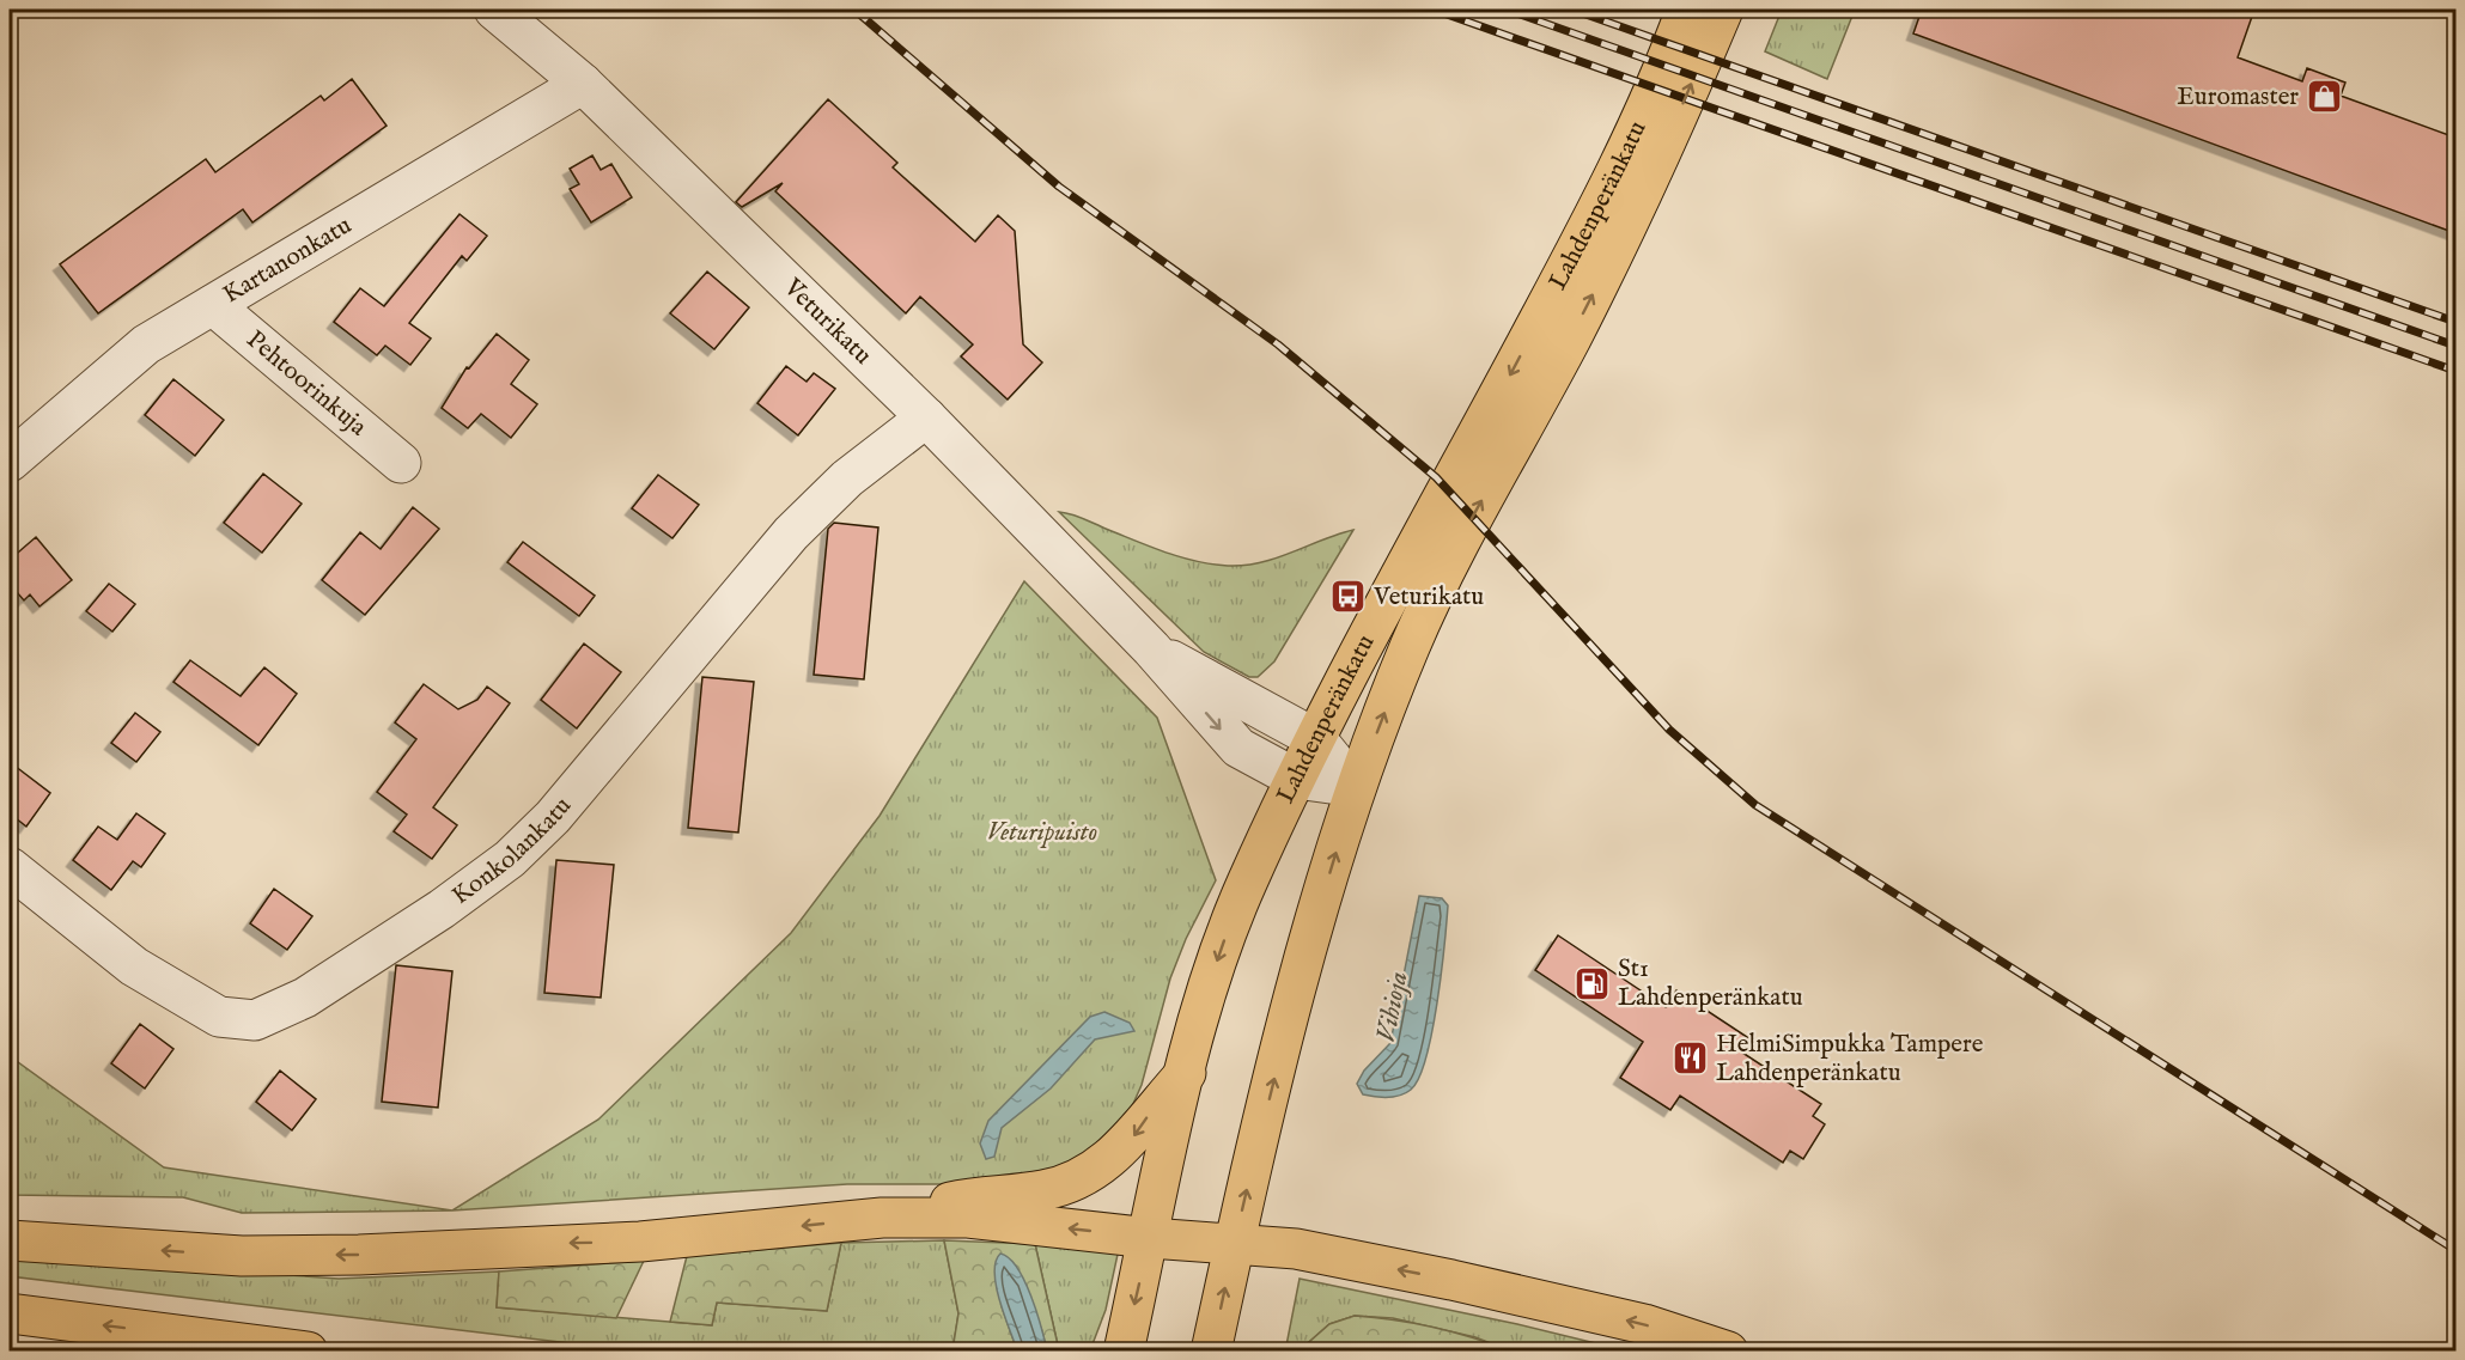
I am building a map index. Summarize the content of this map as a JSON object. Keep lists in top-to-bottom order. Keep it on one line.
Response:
{"streets":{"main road":["Lahdenperänkatu"],"street":["Kartanonkatu","Veturikatu","Pehtoorinkuja","Konkolankatu"]},"crossings":[["Lahdenperänkatu","Veturikatu"],["Kartanonkatu","Veturikatu"],["Kartanonkatu","Pehtoorinkuja"],["Veturikatu","Konkolankatu"]],"water":["Vihioja"],"parks":["Veturipuisto"],"places":{"shop":["Euromaster"],"bus stop":["Veturikatu"],"fuel station":["St1 Lahdenperänkatu"],"restaurant":["HelmiSimpukka Tampere Lahdenperänkatu"]}}
